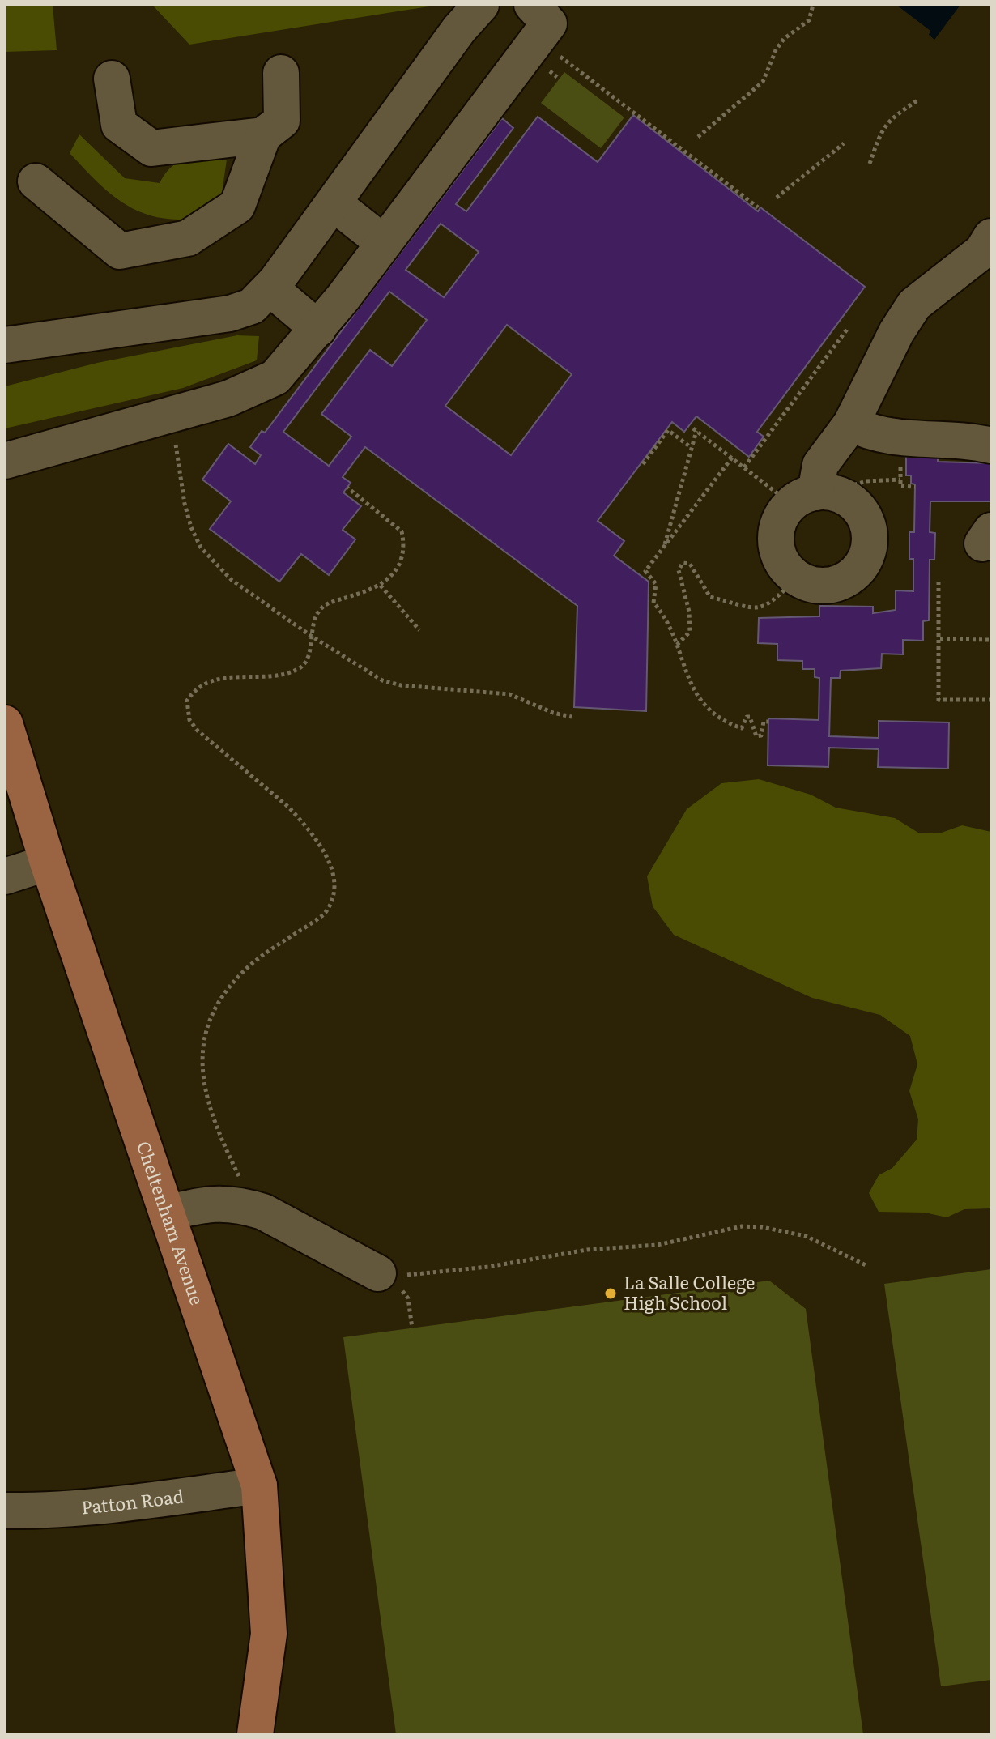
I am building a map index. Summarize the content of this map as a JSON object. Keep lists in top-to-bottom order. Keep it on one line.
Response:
{"streets":{"main road":["Cheltenham Avenue"],"street":["Patton Road"]},"crossings":[["Cheltenham Avenue","Patton Road"]],"places":["La Salle College High School"]}
